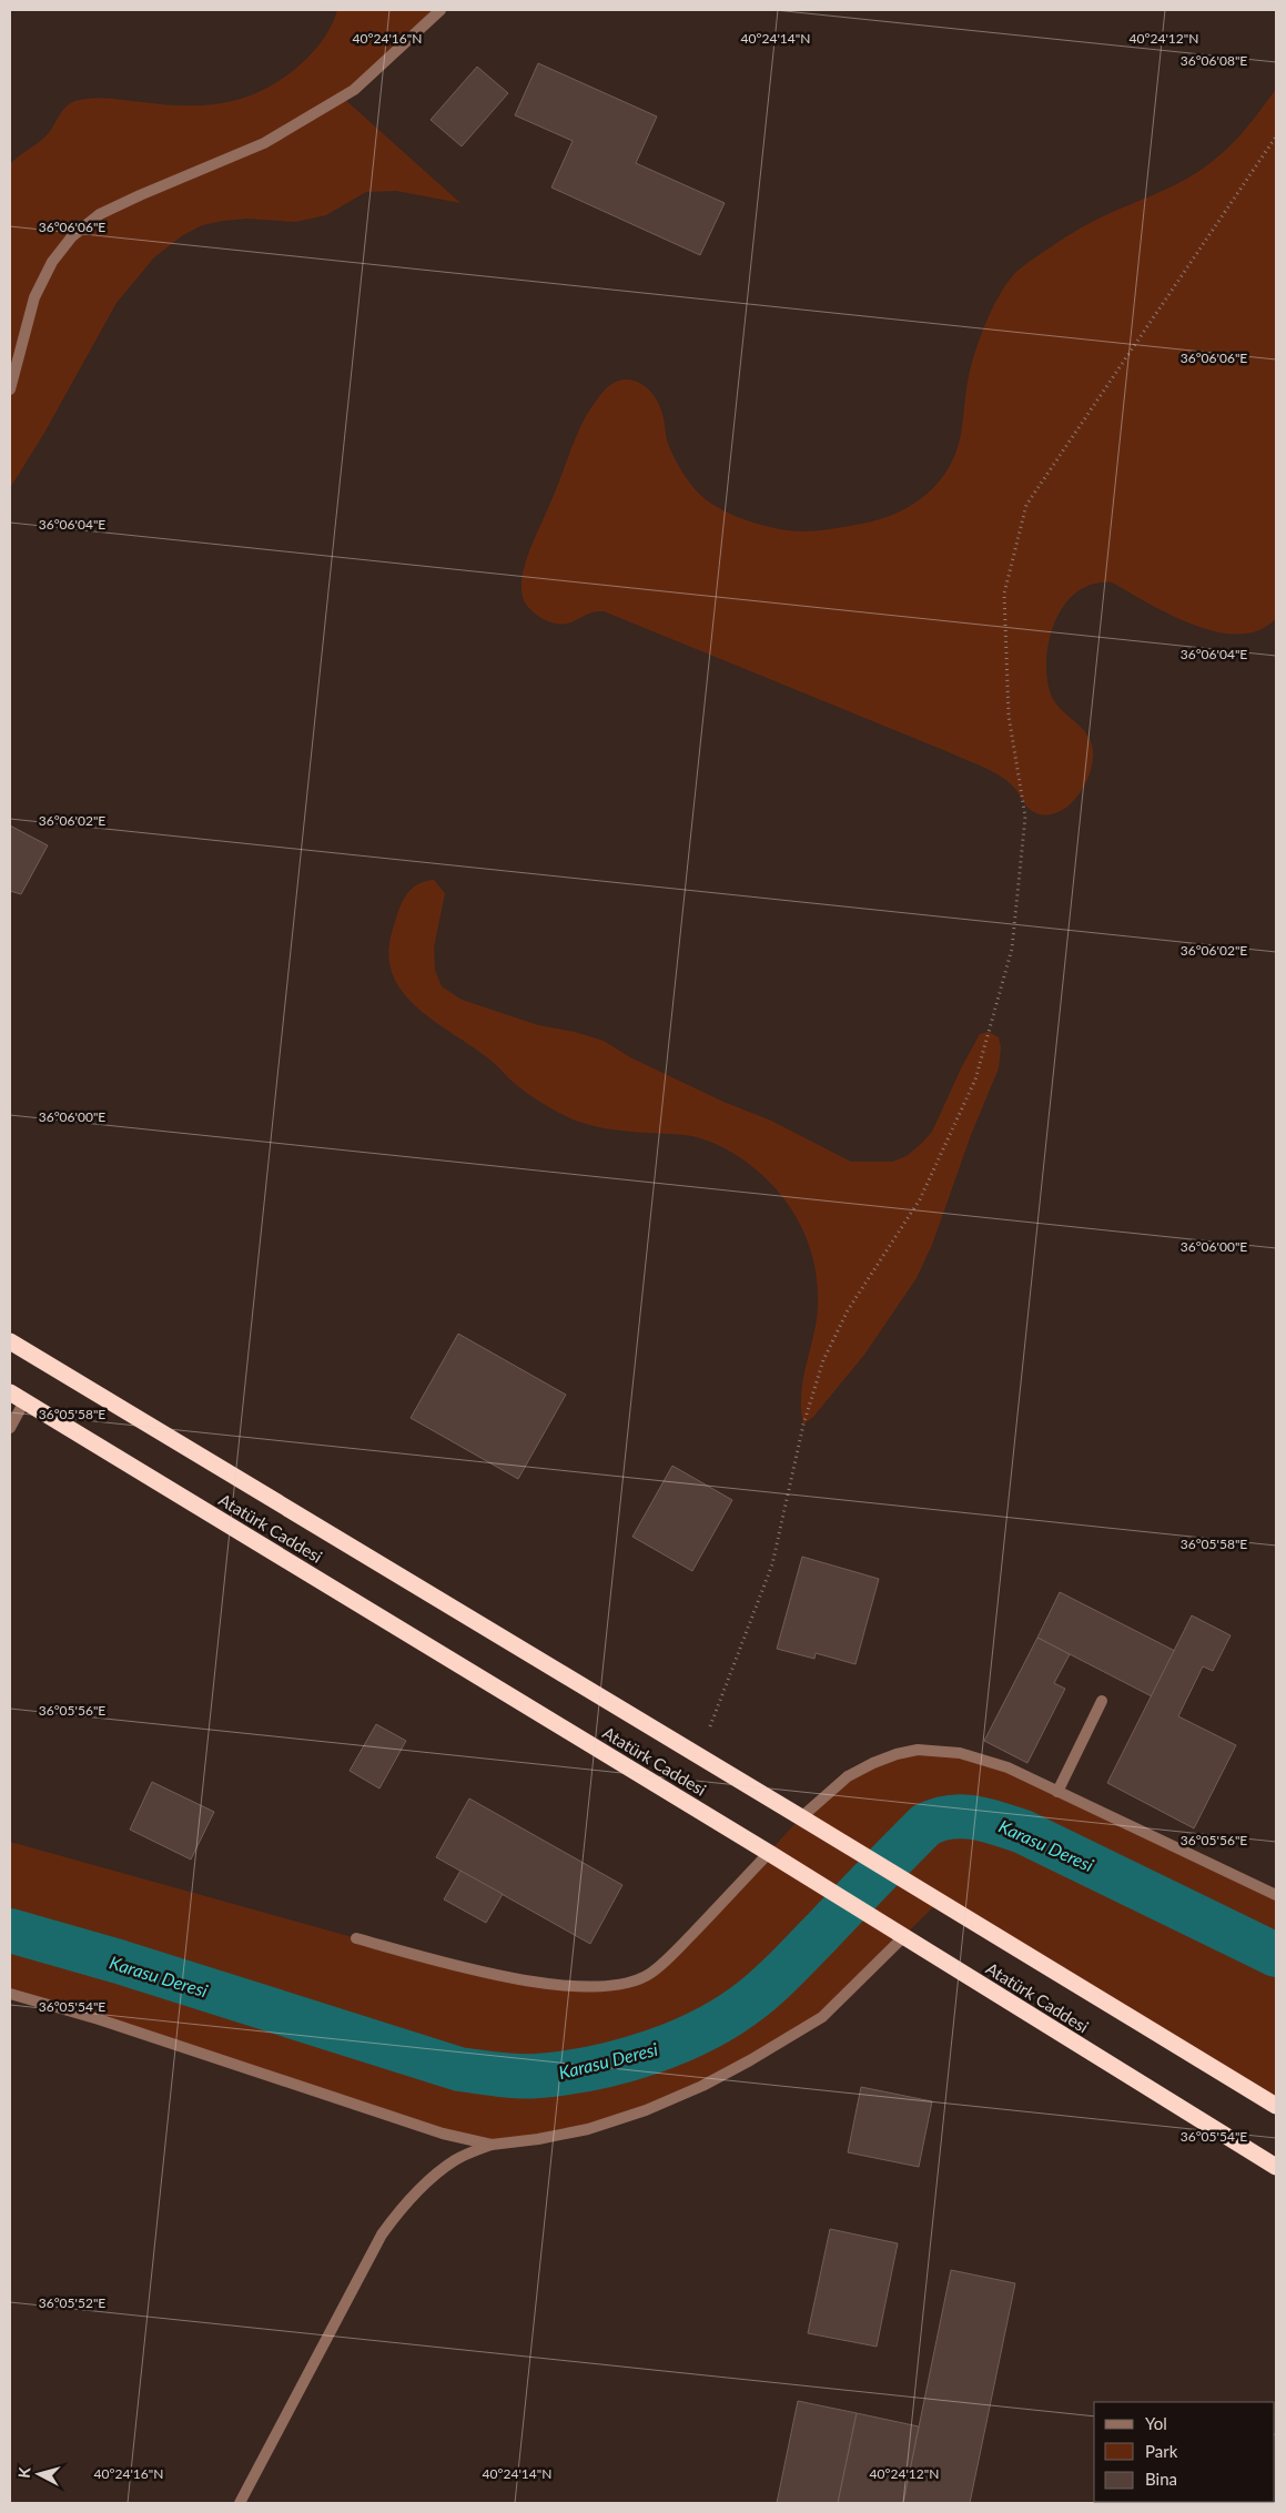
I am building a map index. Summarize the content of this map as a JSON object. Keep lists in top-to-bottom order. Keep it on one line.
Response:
{"streets":{"highway":["Atatürk Caddesi"]},"water":["Karasu Deresi"],"legend":["Yol","Park","Bina"],"north":"left","coordinates":["40°24'16\"N","40°24'14\"N","40°24'12\"N","36°06'08\"E","36°06'06\"E","36°06'04\"E","36°06'02\"E","36°06'00\"E","36°05'58\"E","36°05'56\"E","36°05'54\"E","36°05'52\"E"]}
